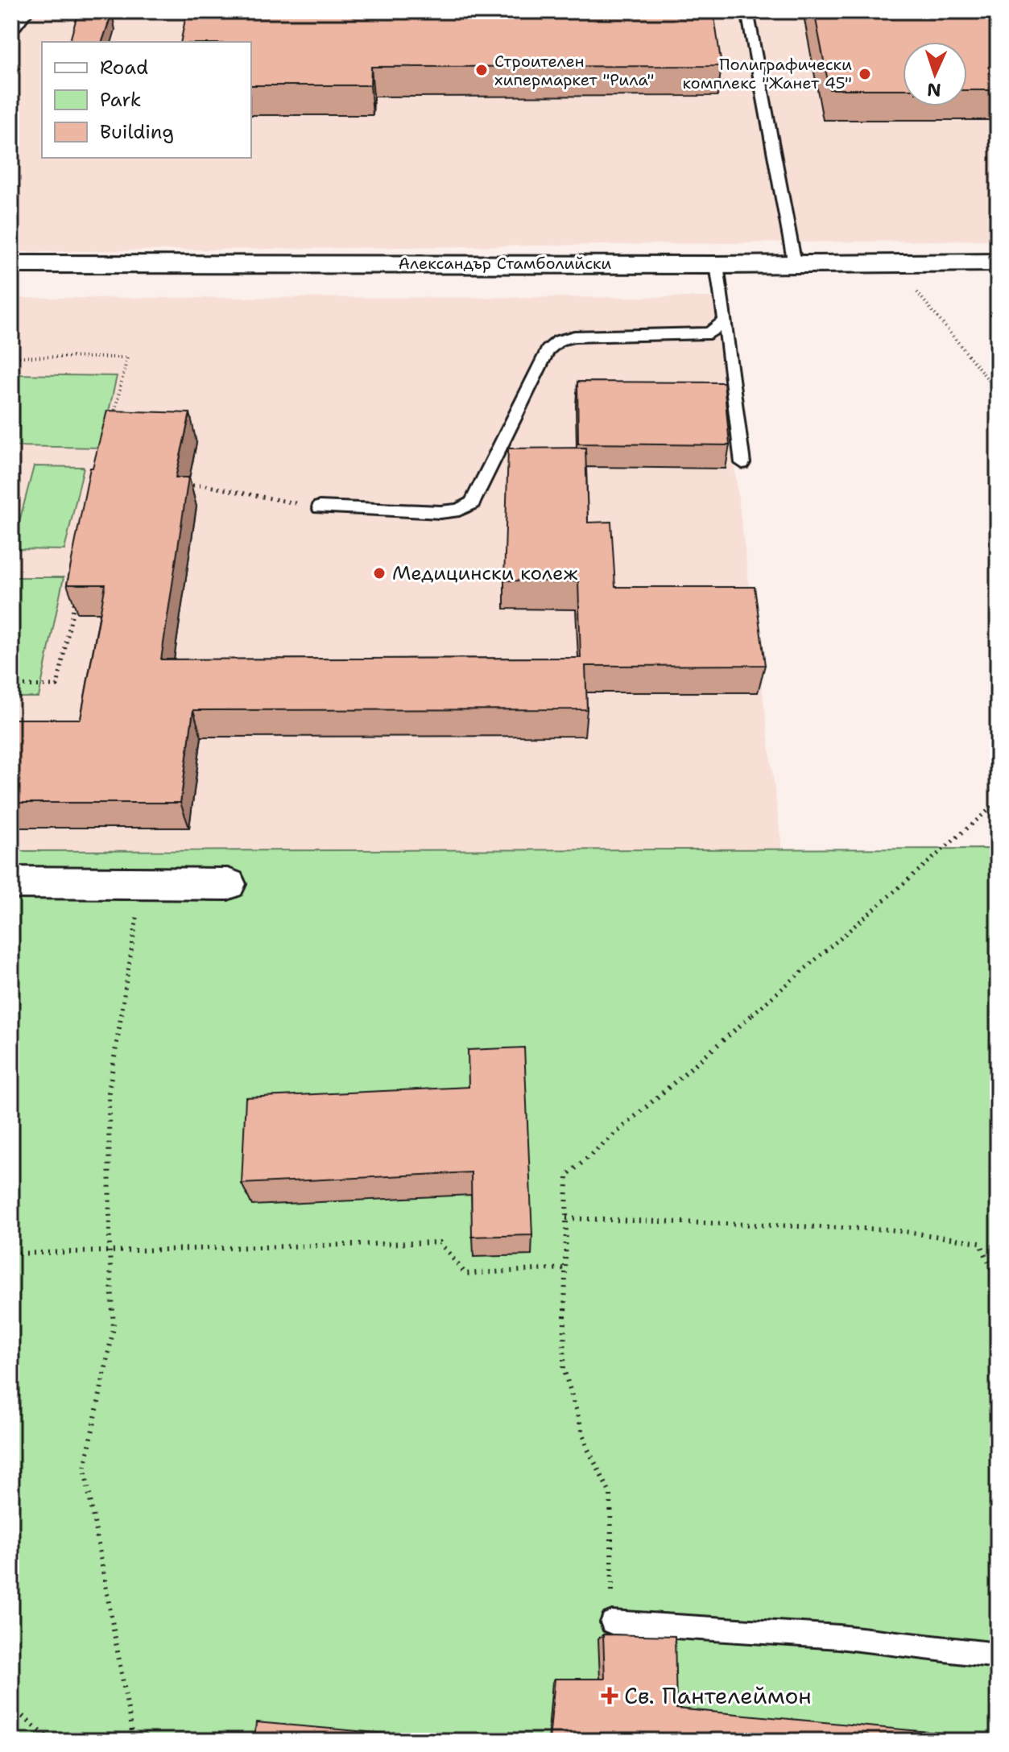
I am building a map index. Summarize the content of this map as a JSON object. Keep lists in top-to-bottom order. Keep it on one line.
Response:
{"streets":{"street":["Александър Стамболийски"]},"places":{"other":["Строителен хипермаркет \"Рила\"","Полиграфически комплекс \"Жанет 45\"","Медицински колеж"],"health":["Св. Пантелеймон"]},"legend":["Road","Park","Building"],"north":"bottom"}
